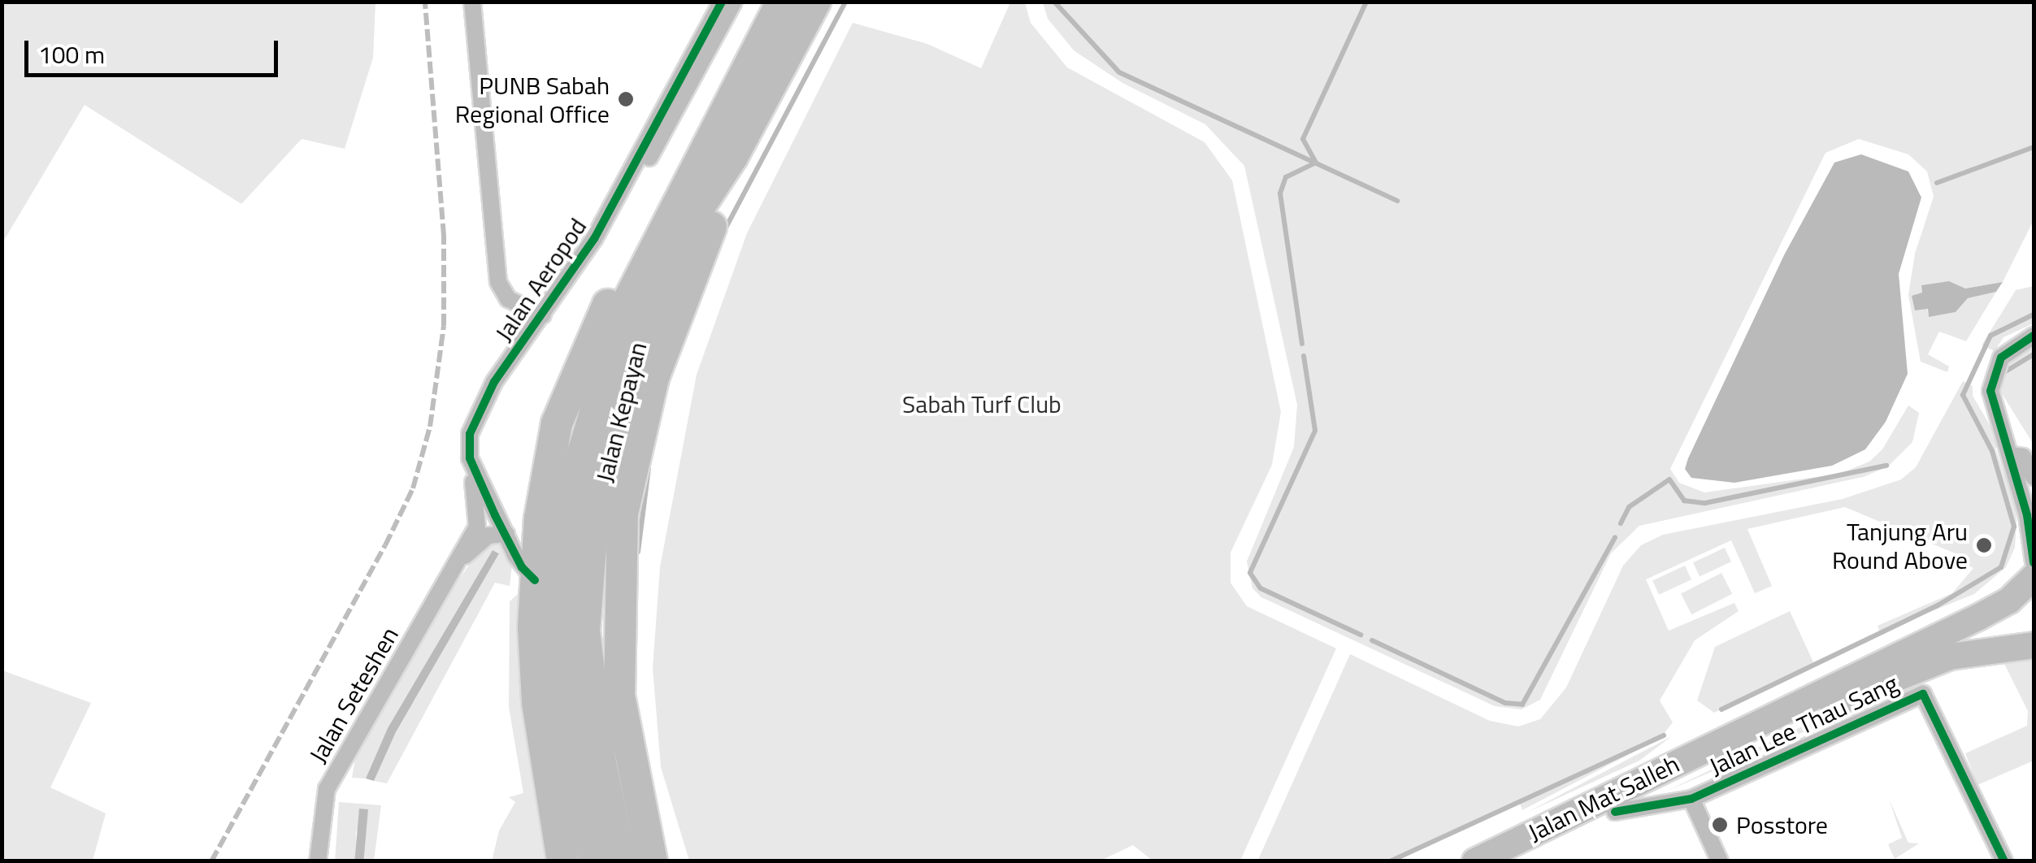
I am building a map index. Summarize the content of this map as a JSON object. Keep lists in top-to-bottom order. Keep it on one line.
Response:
{"streets":{"highway":["Jalan Kepayan"],"main road":["Jalan Mat Salleh"],"street":["Jalan Aeropod","Jalan Seteshen","Jalan Lee Thau Sang"]},"crossings":[["Jalan Aeropod","Jalan Seteshen"],["Jalan Lee Thau Sang","Jalan Mat Salleh"]],"parks":["Sabah Turf Club"],"places":["PUNB Sabah Regional Office","Tanjung Aru Round Above","Posstore"],"scale_bar":"100 m"}
